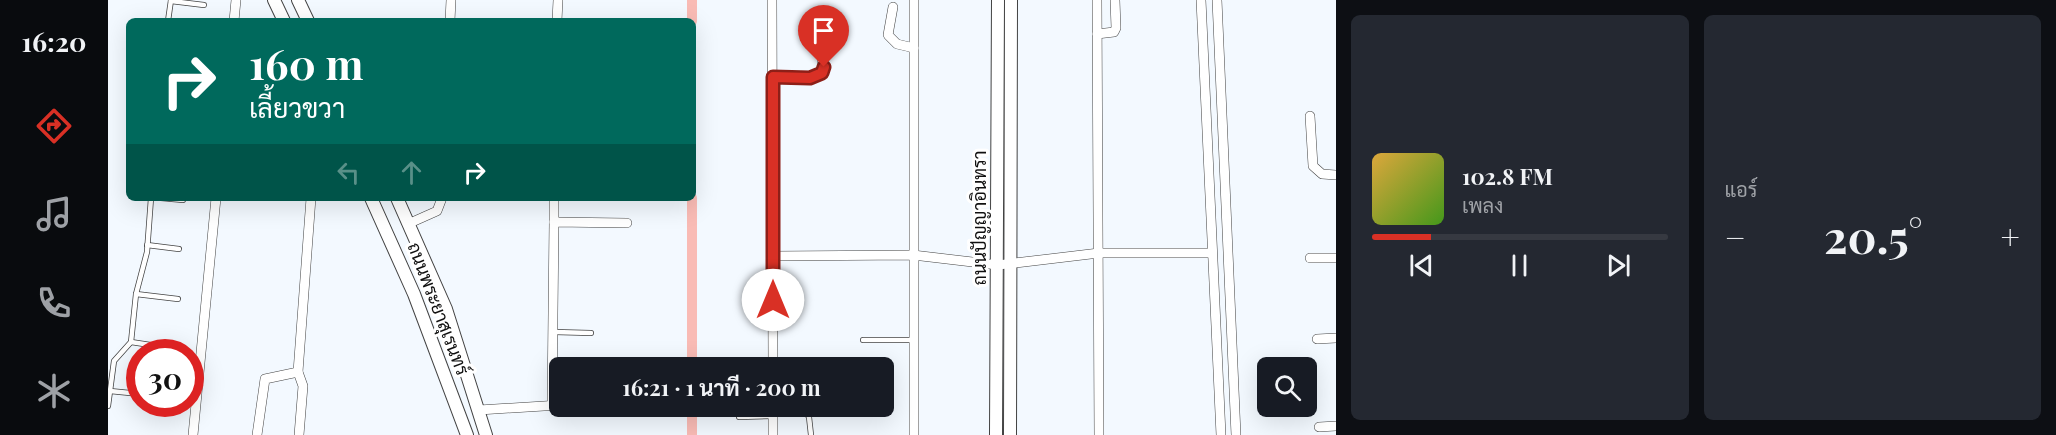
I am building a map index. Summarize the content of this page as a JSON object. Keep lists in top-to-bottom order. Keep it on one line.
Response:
{"streets":{"street":["ถนนปัญญาอินทรา","ถนนพระยาสุเรนทร์"]},"page":{"tabs":"16:20","tile":"แอร์","turn":["160 m","เลี้ยวขวา"],"song":["102.8 FM","เพลง"],"heat":["−","20.5°","+"],"limit":"30","trip":"16:21 · 1 นาที · 200 m"}}
